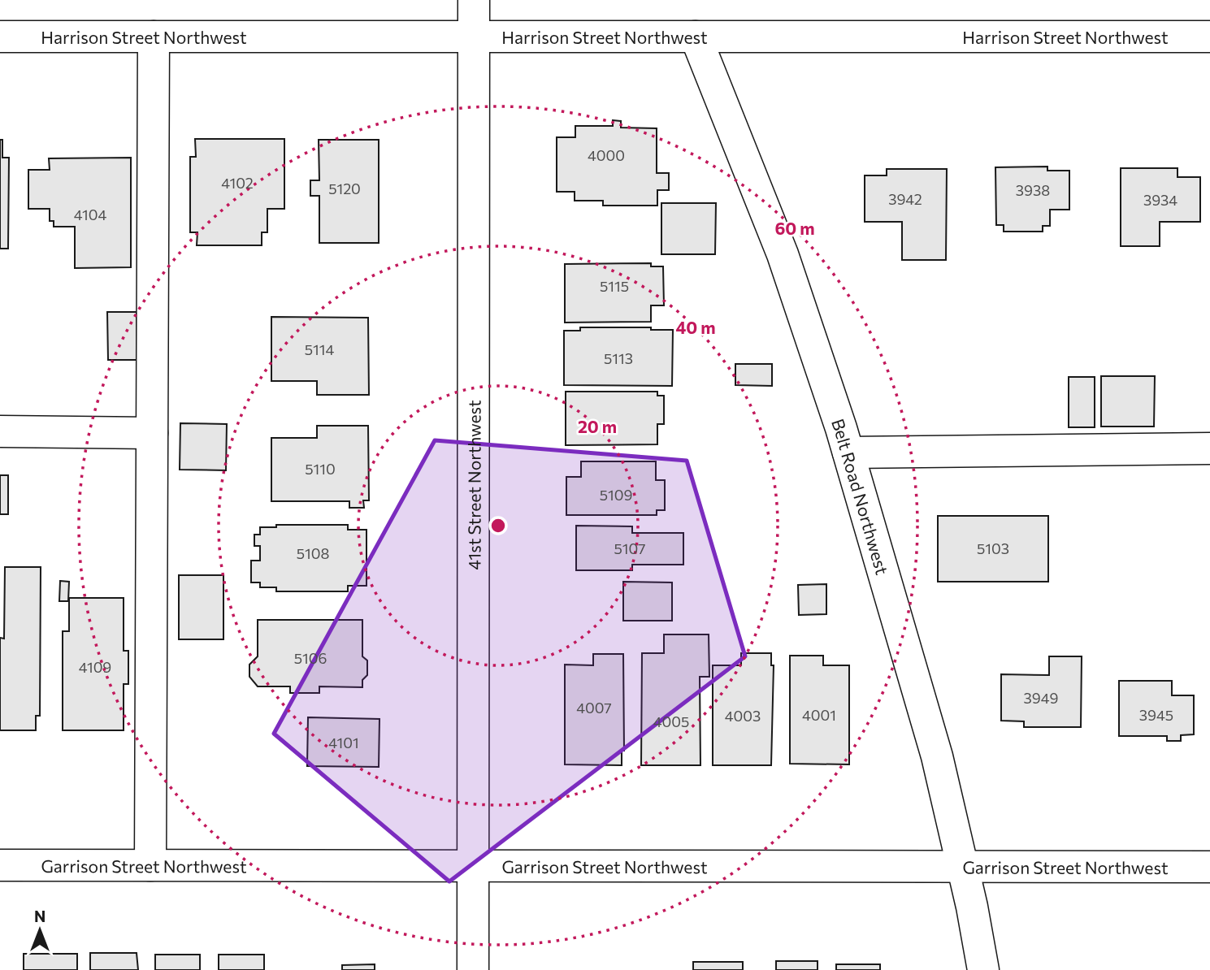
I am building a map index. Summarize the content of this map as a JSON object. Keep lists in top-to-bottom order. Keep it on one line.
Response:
{"streets":{"street":["Harrison Street Northwest","41st Street Northwest","Belt Road Northwest","Garrison Street Northwest"]},"crossings":[["Harrison Street Northwest","41st Street Northwest"],["Harrison Street Northwest","Belt Road Northwest"],["41st Street Northwest","Garrison Street Northwest"],["Belt Road Northwest","Garrison Street Northwest"]],"house_numbers":["4000","4102","5120","3938","3942","3934","4104","5115","5114","5113","5110","5109","5107","5103","5108","5106","4109","3949","4007","4001","3945","4003","4005","4101"],"north":"top","rings":["60 m","40 m","20 m"]}
